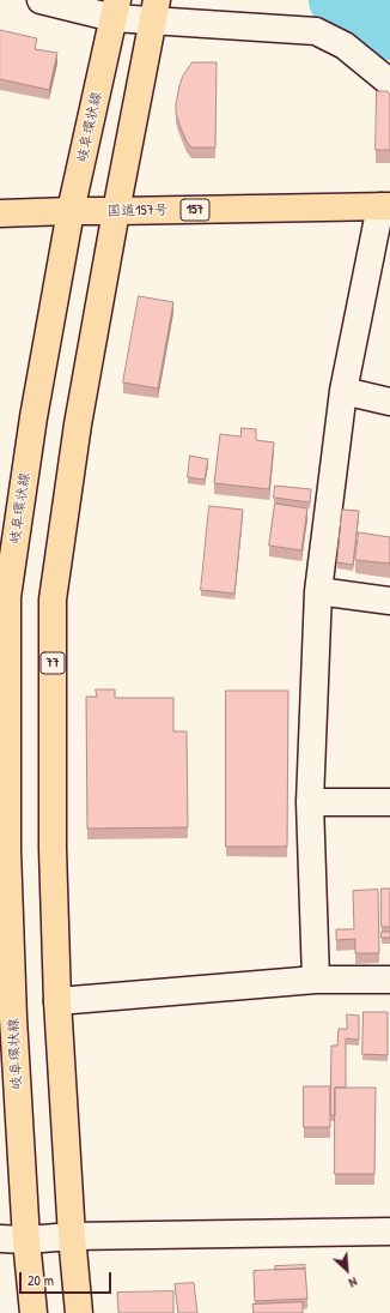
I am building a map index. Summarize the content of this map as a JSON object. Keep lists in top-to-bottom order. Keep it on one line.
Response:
{"streets":{"main road":["岐阜環状線","157","国道157号","77"]},"crossings":[["岐阜環状線","国道157号"],["国道157号","77"]],"scale_bar":"20 m","north":"bottom right"}
